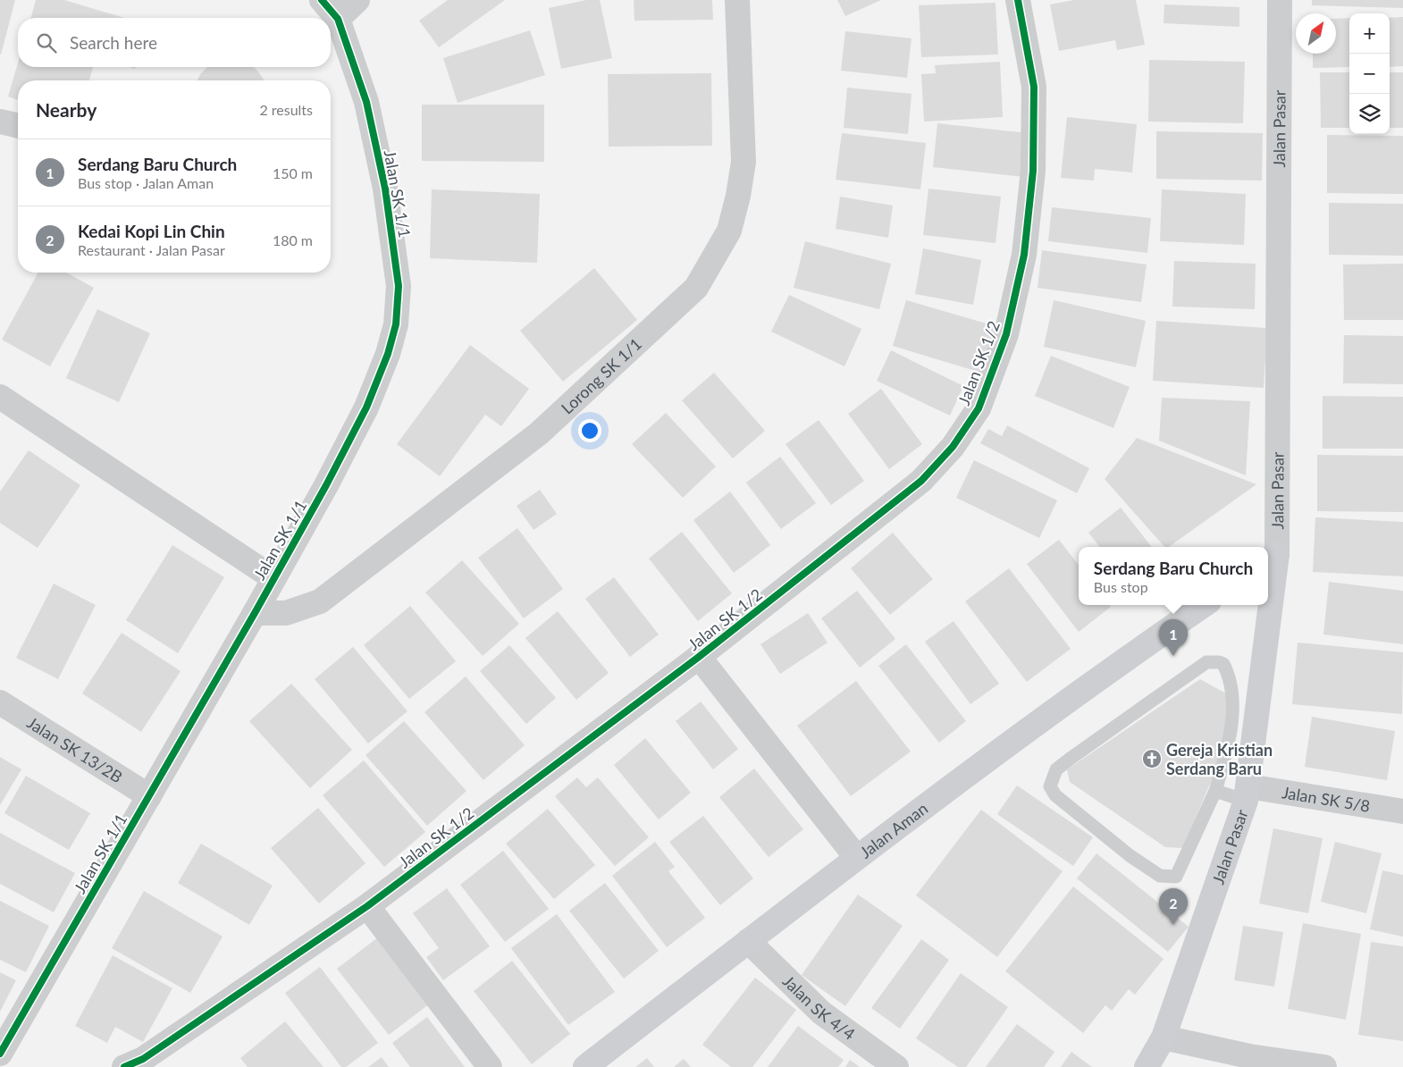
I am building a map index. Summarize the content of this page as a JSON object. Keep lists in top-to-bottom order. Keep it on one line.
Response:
{"streets":{"street":["Jalan Pasar","Jalan SK 1/1","Jalan SK 1/2","Lorong SK 1/1","Jalan SK 13/2B","Jalan SK 5/8","Jalan Aman","Jalan SK 4/4"]},"crossings":[["Jalan Pasar","Jalan SK 5/8"],["Jalan SK 1/1","Lorong SK 1/1"],["Jalan SK 1/1","Jalan SK 13/2B"],["Jalan Aman","Jalan SK 4/4"]],"places":{"church":["Gereja Kristian Serdang Baru"]},"north":"top right","page":{"map_buttons":["+","−"],"search":"Search here","heading":["Nearby","2 results"],"list":[{"mark":"1","name":"Serdang Baru Church","note":"Bus stop · Jalan Aman","value":"150 m"},{"mark":"2","name":"Kedai Kopi Lin Chin","note":"Restaurant · Jalan Pasar","value":"180 m"}],"popup":["Serdang Baru Church","Bus stop"],"pins":["1","2"]}}
